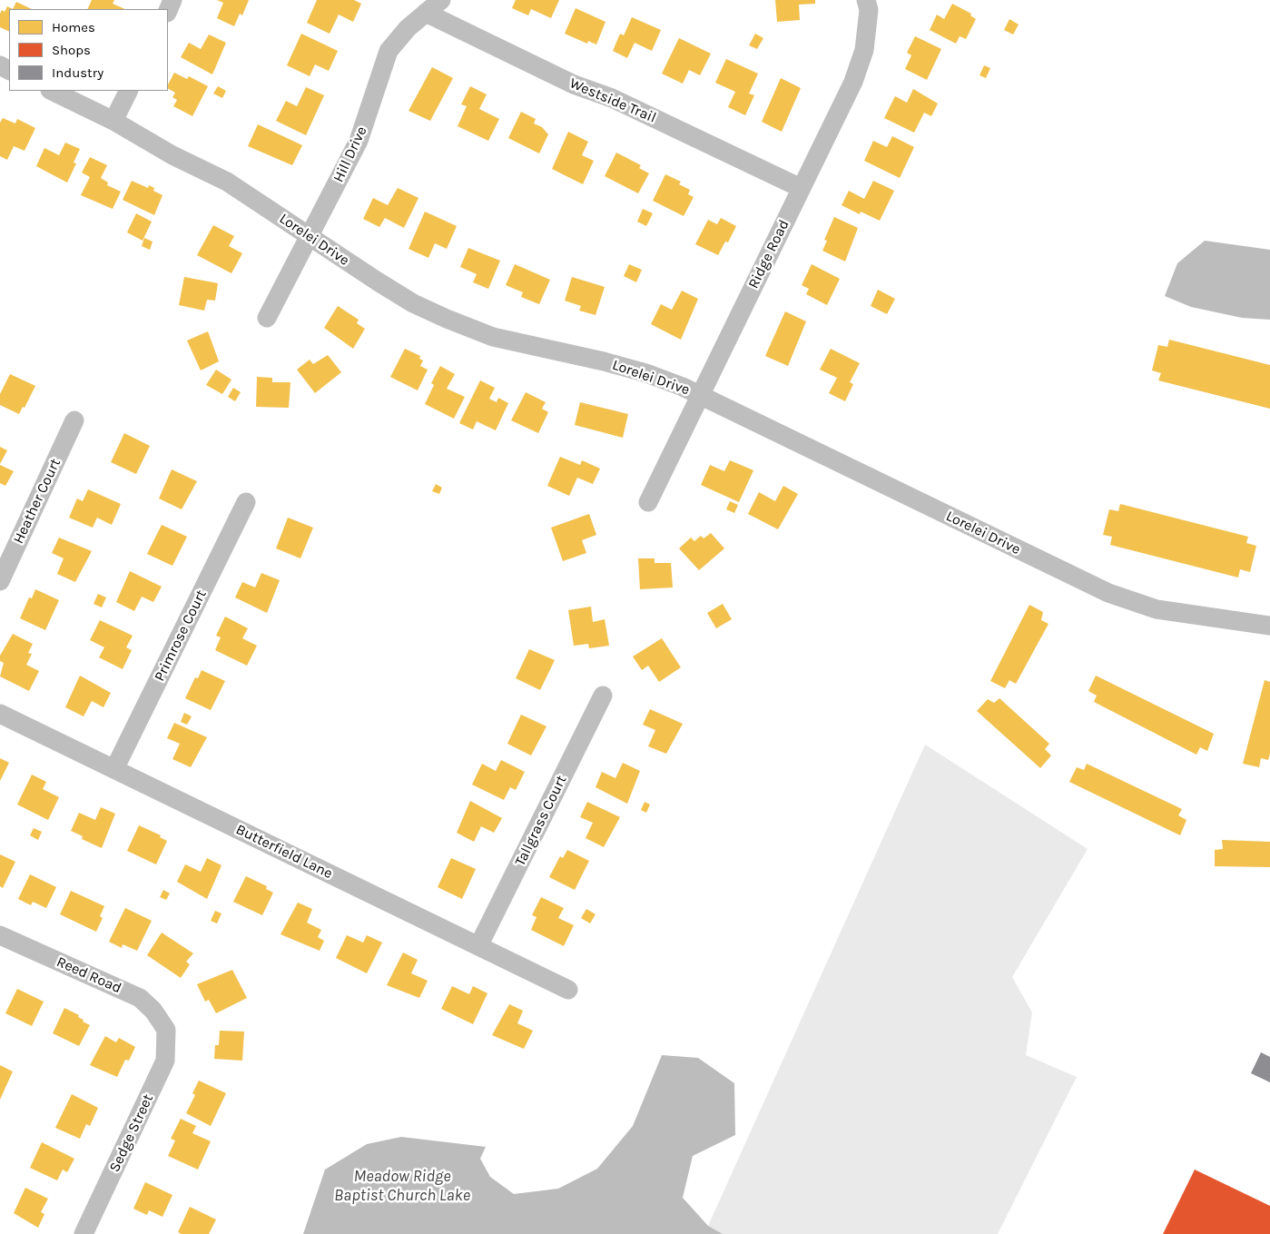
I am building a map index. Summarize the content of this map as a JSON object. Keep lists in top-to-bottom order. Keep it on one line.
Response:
{"streets":{"street":["Westside Trail","Hill Drive","Lorelei Drive","Ridge Road","Heather Court","Primrose Court","Tallgrass Court","Butterfield Lane","Reed Road","Sedge Street"]},"crossings":[["Westside Trail","Hill Drive"],["Westside Trail","Ridge Road"],["Hill Drive","Lorelei Drive"],["Lorelei Drive","Ridge Road"],["Primrose Court","Butterfield Lane"],["Tallgrass Court","Butterfield Lane"],["Reed Road","Sedge Street"]],"water":["Meadow Ridge Baptist Church Lake"],"legend":["Homes","Shops","Industry"]}
